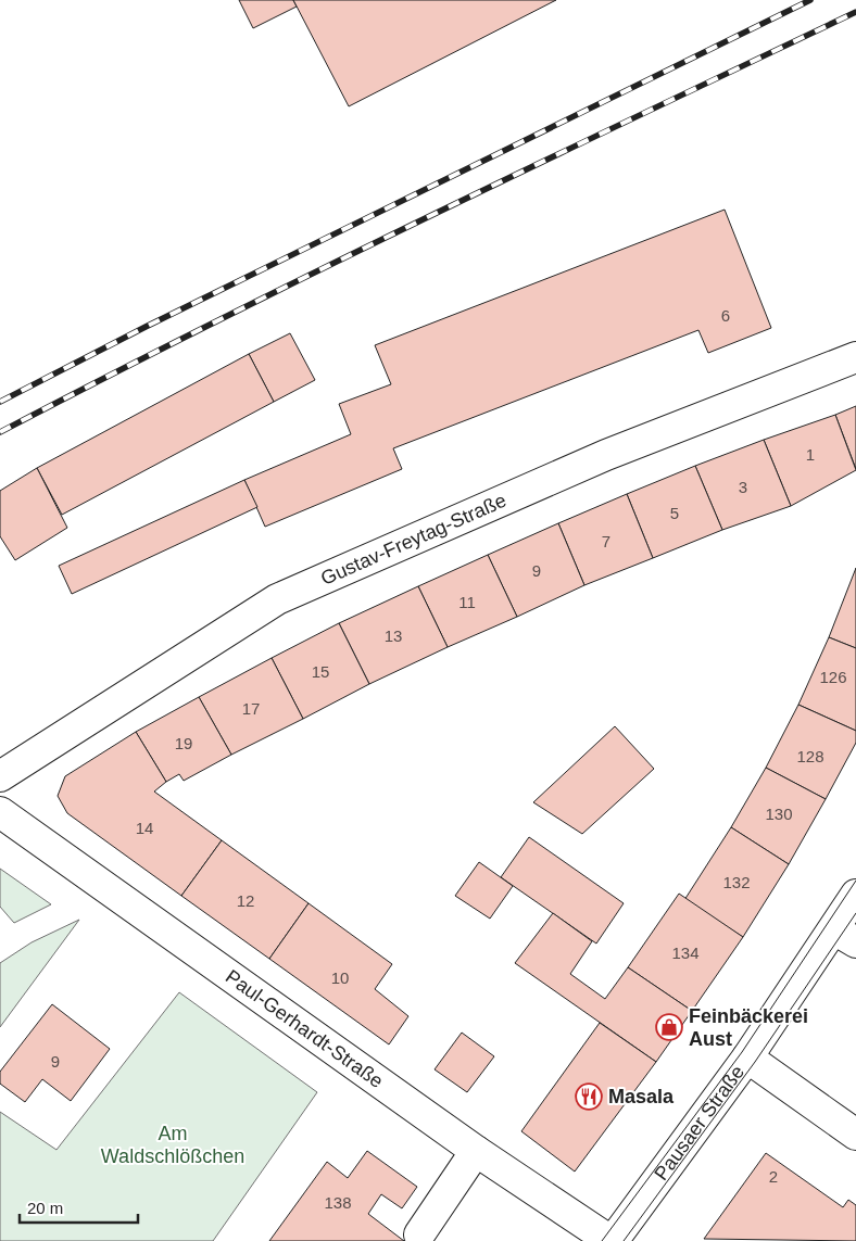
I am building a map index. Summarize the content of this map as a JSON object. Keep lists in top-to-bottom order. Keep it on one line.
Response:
{"streets":{"street":["Gustav-Freytag-Straße","Paul-Gerhardt-Straße","Pausaer Straße"]},"crossings":[["Paul-Gerhardt-Straße","Pausaer Straße"]],"parks":["Am Waldschlößchen"],"places":{"shop":["Feinbäckerei Aust"],"restaurant":["Masala"]},"house_numbers":["6","1","3","5","7","9","11","13","15","126","17","19","128","130","14","132","12","134","10","9","2","138"],"scale_bar":"20 m"}
